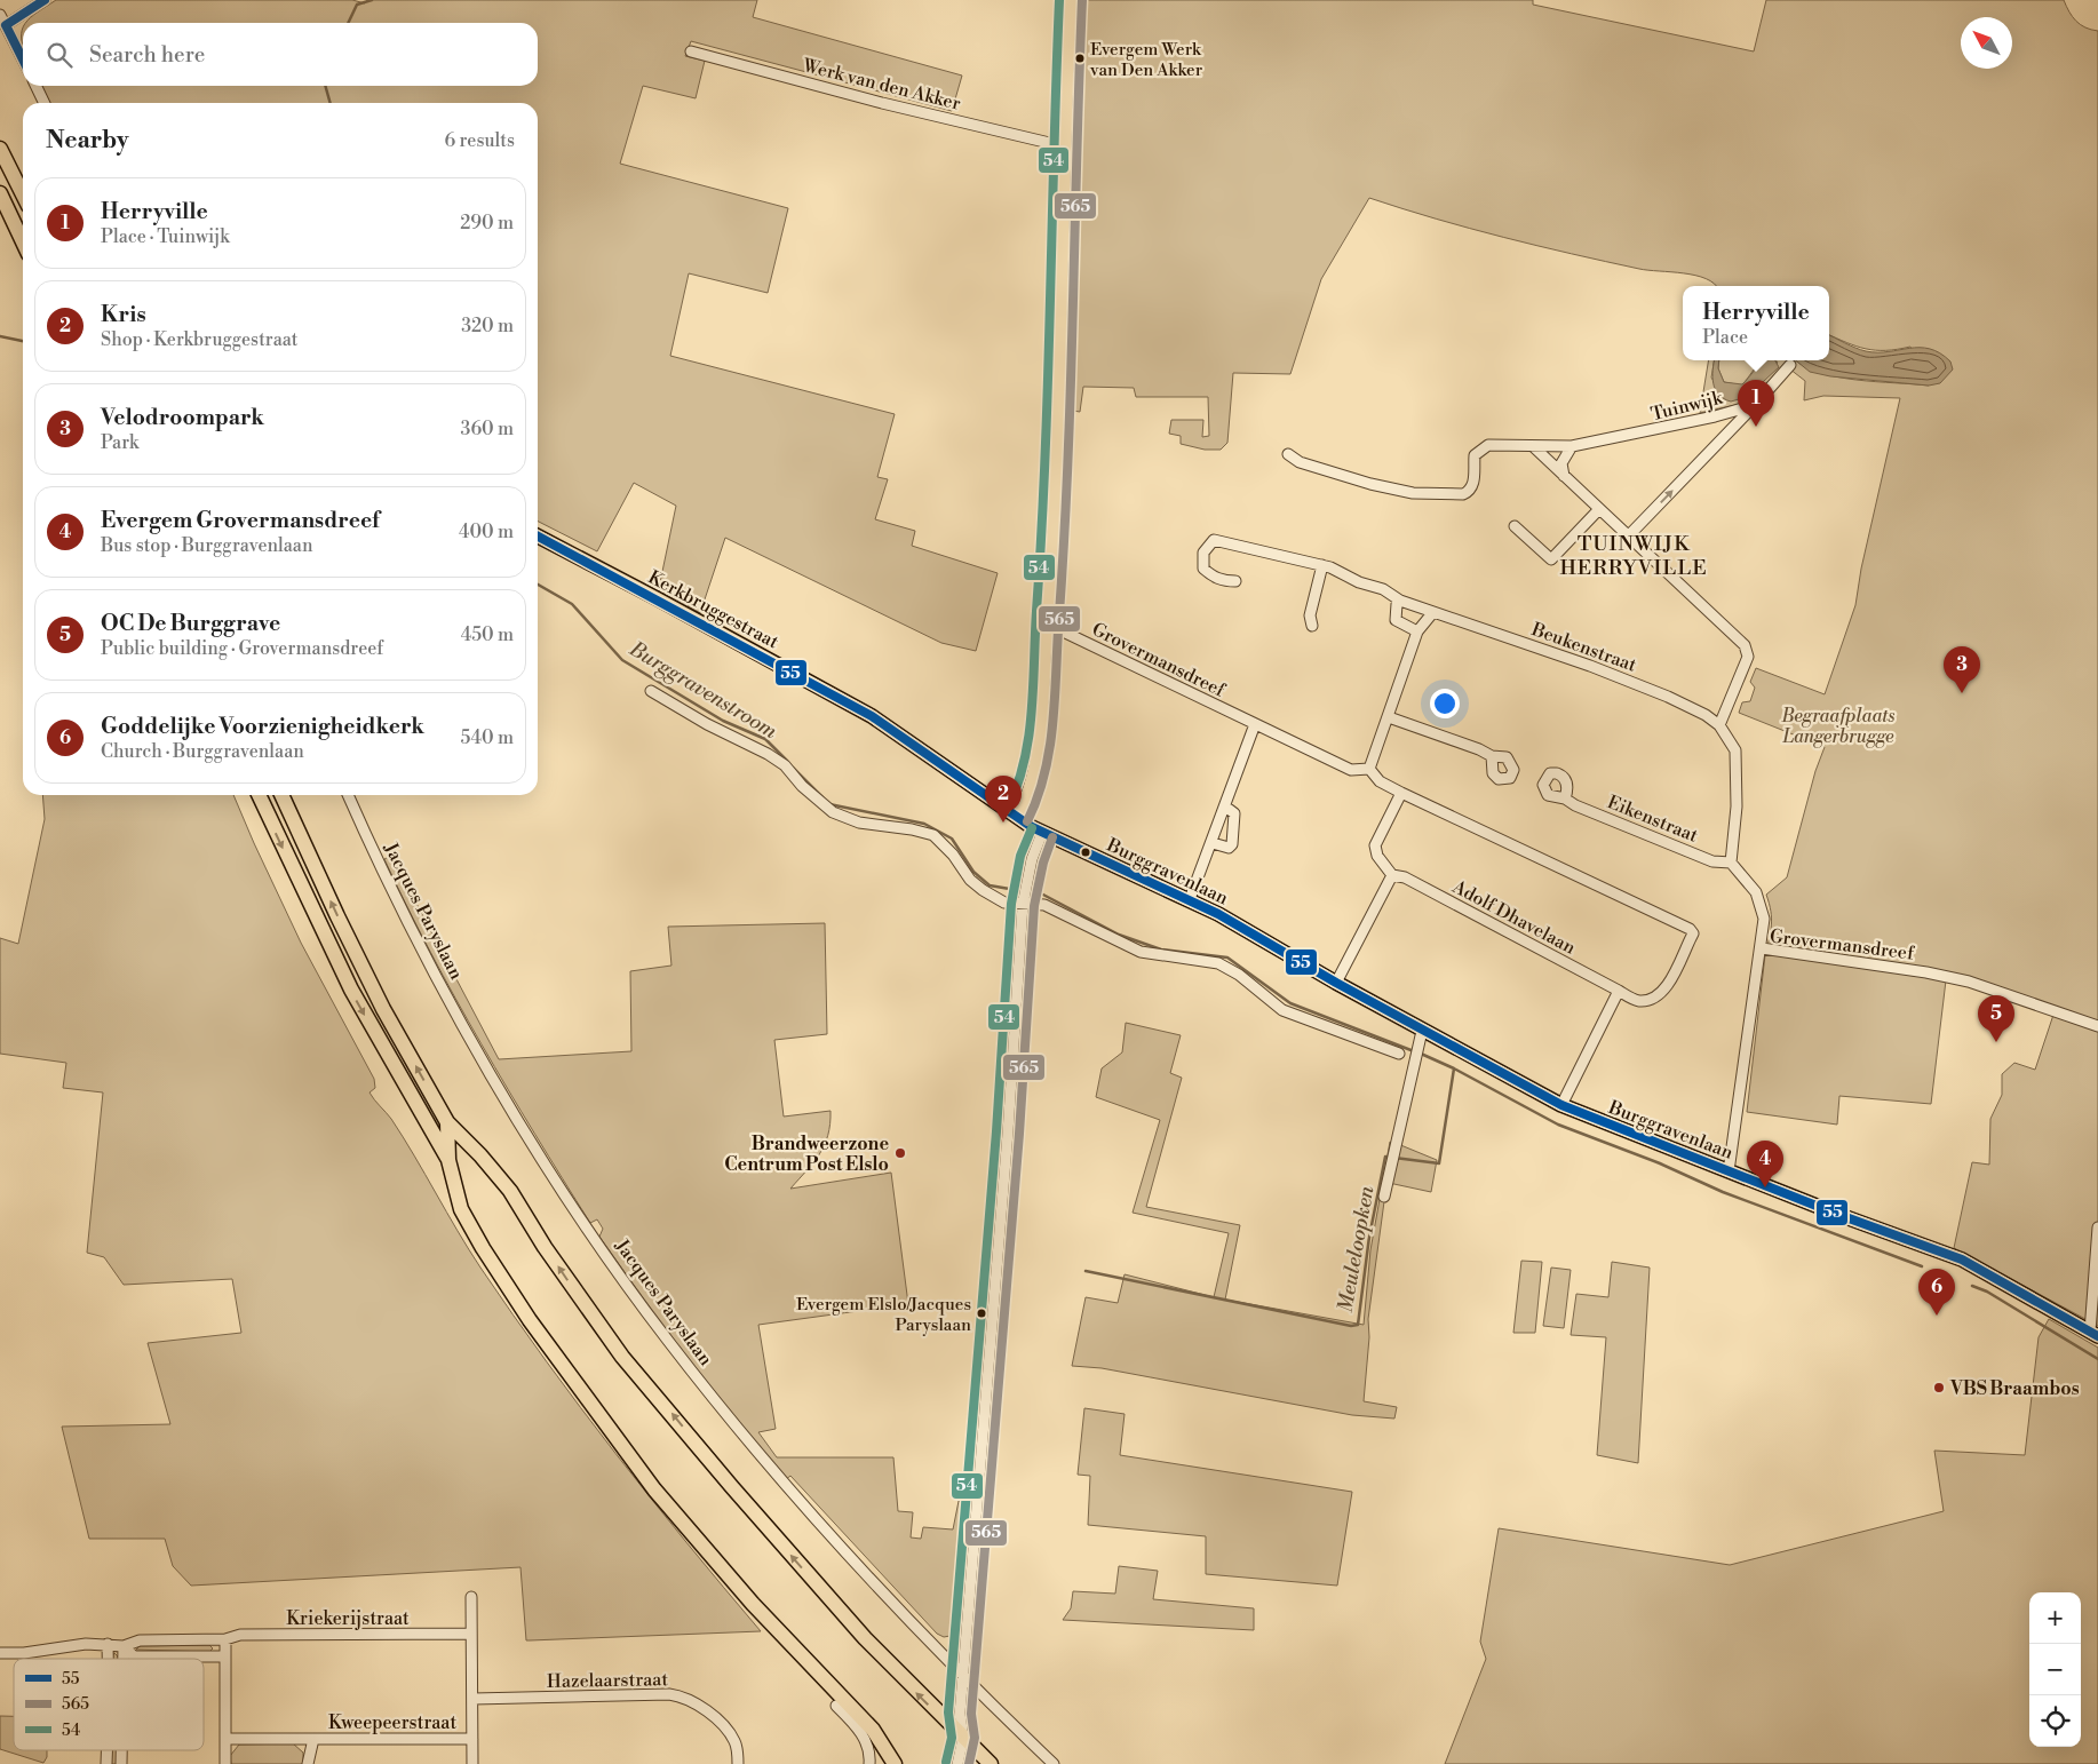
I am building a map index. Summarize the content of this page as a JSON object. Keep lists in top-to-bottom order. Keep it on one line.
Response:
{"streets":{"main road":["Kerkbruggestraat","Burggravenlaan"],"street":["Werk van den Akker","Tuinwijk","Beukenstraat","Grovermansdreef","Eikenstraat","Jacques Paryslaan","Adolf Dhavelaan","Kriekerijstraat","Hazelaarstraat","Kweepeerstraat"]},"crossings":[["Kerkbruggestraat","Burggravenlaan"],["Beukenstraat","Eikenstraat"],["Grovermansdreef","Burggravenlaan"]],"districts":["TUINWIJK HERRYVILLE"],"water":["Burggravenstroom","Meuleloopken"],"parks":["Begraafplaats Langerbrugge"],"places":["Evergem Werk van Den Akker","Brandweerzone Centrum Post Elslo","Evergem Elslo/Jacques Paryslaan","VBS Braambos"],"lines":["transit line 55","transit line 565","transit line 54"],"legend":["55","565","54"],"north":"top left","page":{"search":"Search here","heading":["Nearby","6 results"],"list":[{"mark":"1","name":"Herryville","note":"Place · Tuinwijk","value":"290 m"},{"mark":"2","name":"Kris","note":"Shop · Kerkbruggestraat","value":"320 m"},{"mark":"3","name":"Velodroompark","note":"Park","value":"360 m"},{"mark":"4","name":"Evergem Grovermansdreef","note":"Bus stop · Burggravenlaan","value":"400 m"},{"mark":"5","name":"OC De Burggrave","note":"Public building · Grovermansdreef","value":"450 m"},{"mark":"6","name":"Goddelijke Voorzienigheidkerk","note":"Church · Burggravenlaan","value":"540 m"}],"popup":["Herryville","Place"],"pins":["1","3","2","5","4","6"],"map_buttons":["+","−"]}}
